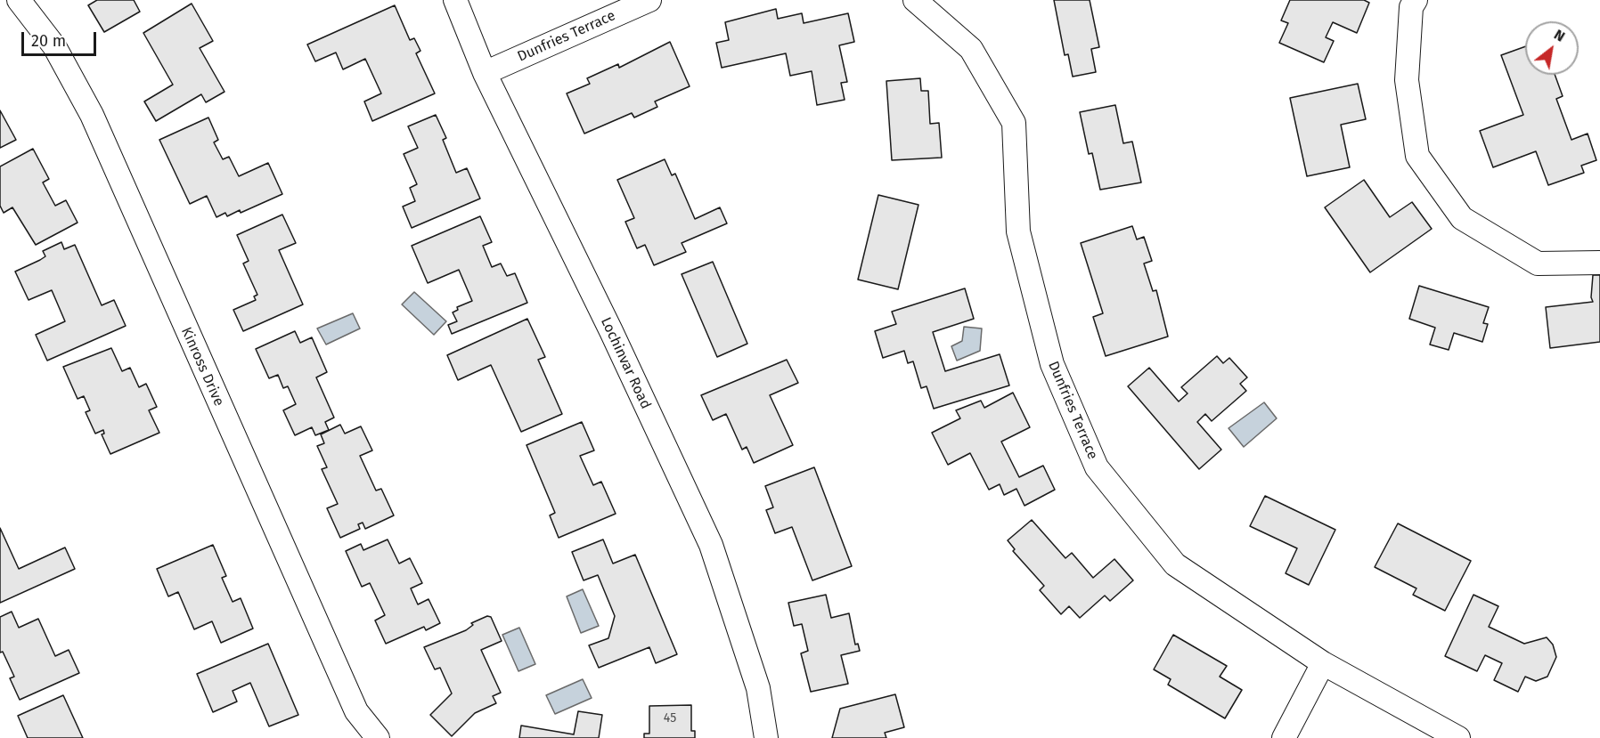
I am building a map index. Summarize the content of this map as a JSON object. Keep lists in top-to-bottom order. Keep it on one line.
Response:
{"streets":{"street":["Dunfries Terrace","Lochinvar Road","Kinross Drive"]},"crossings":[["Dunfries Terrace","Lochinvar Road"]],"house_numbers":["45"],"scale_bar":"20 m","north":"top right"}
